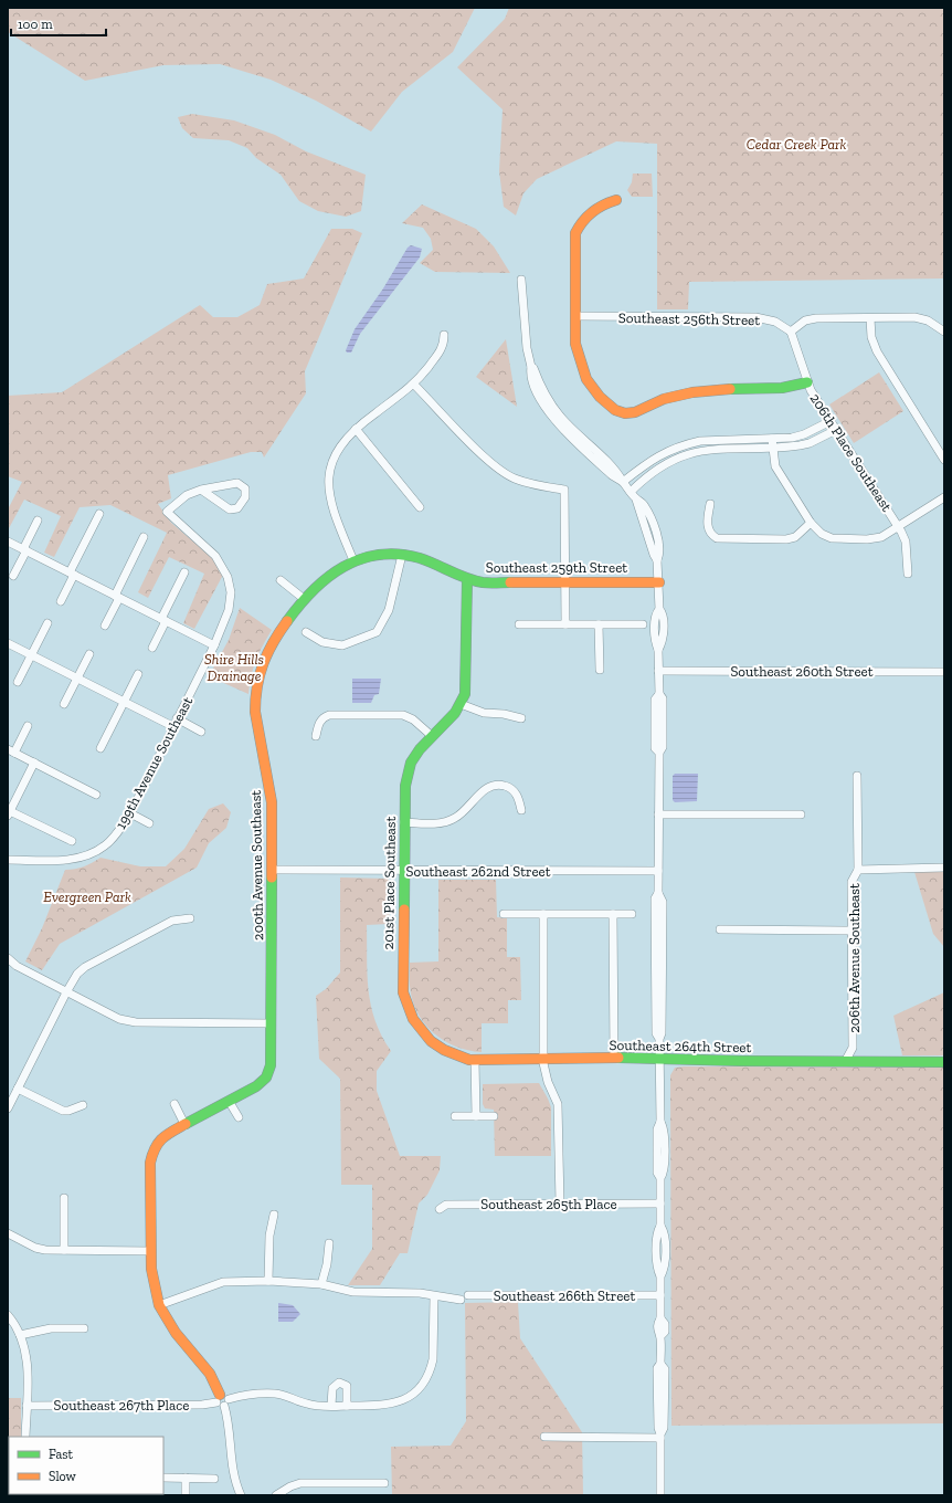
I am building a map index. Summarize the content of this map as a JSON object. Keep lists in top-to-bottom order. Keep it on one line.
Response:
{"streets":{"street":["Southeast 256th Street","206th Place Southeast","Southeast 259th Street","Southeast 260th Street","199th Avenue Southeast","200th Avenue Southeast","Southeast 262nd Street","201st Place Southeast","206th Avenue Southeast","Southeast 264th Street","Southeast 265th Place","Southeast 266th Street","Southeast 267th Place"]},"crossings":[["Southeast 256th Street","206th Place Southeast"],["Southeast 259th Street","200th Avenue Southeast"],["200th Avenue Southeast","Southeast 262nd Street"],["Southeast 262nd Street","201st Place Southeast"],["201st Place Southeast","Southeast 264th Street"],["206th Avenue Southeast","Southeast 264th Street"]],"parks":["Cedar Creek Park","Shire Hills Drainage","Evergreen Park"],"legend":["Fast","Slow"],"scale_bar":"100 m"}
